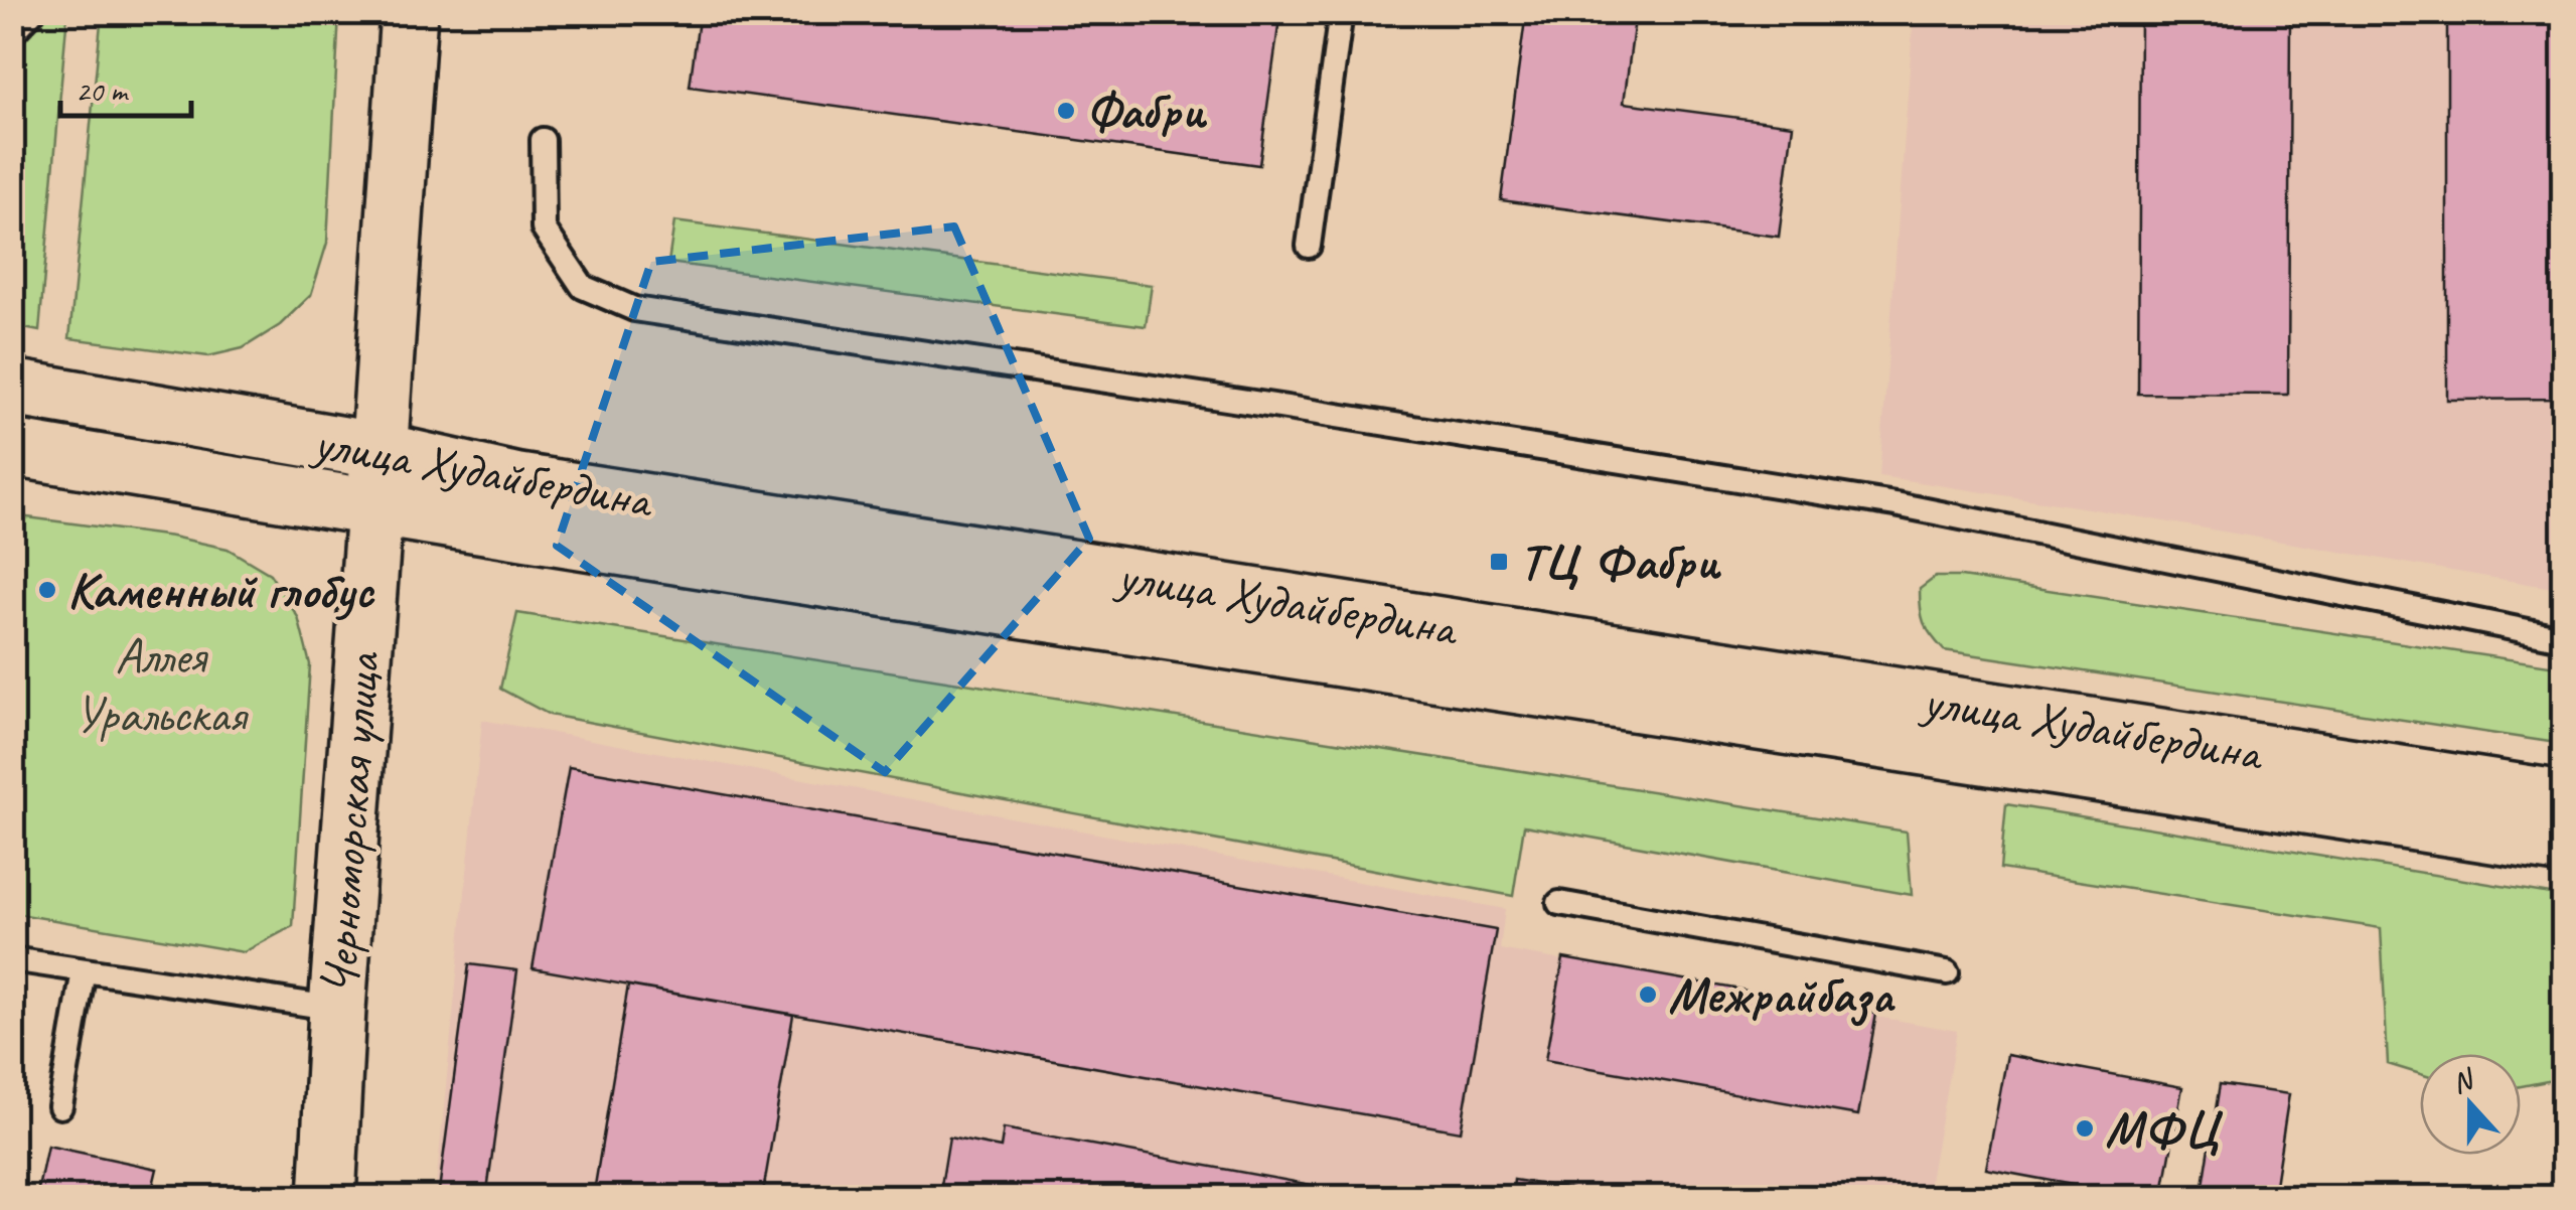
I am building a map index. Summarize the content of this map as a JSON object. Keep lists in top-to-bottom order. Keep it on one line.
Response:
{"streets":{"main road":["улица Худайбердина","Черноморская улица"]},"crossings":[["улица Худайбердина","Черноморская улица"]],"parks":["Аллея Уральская"],"places":{"other":["Фабри","Каменный глобус","Межрайбаза","МФЦ"],"transit":["ТЦ Фабри"]},"scale_bar":"20 m","north":"top"}
